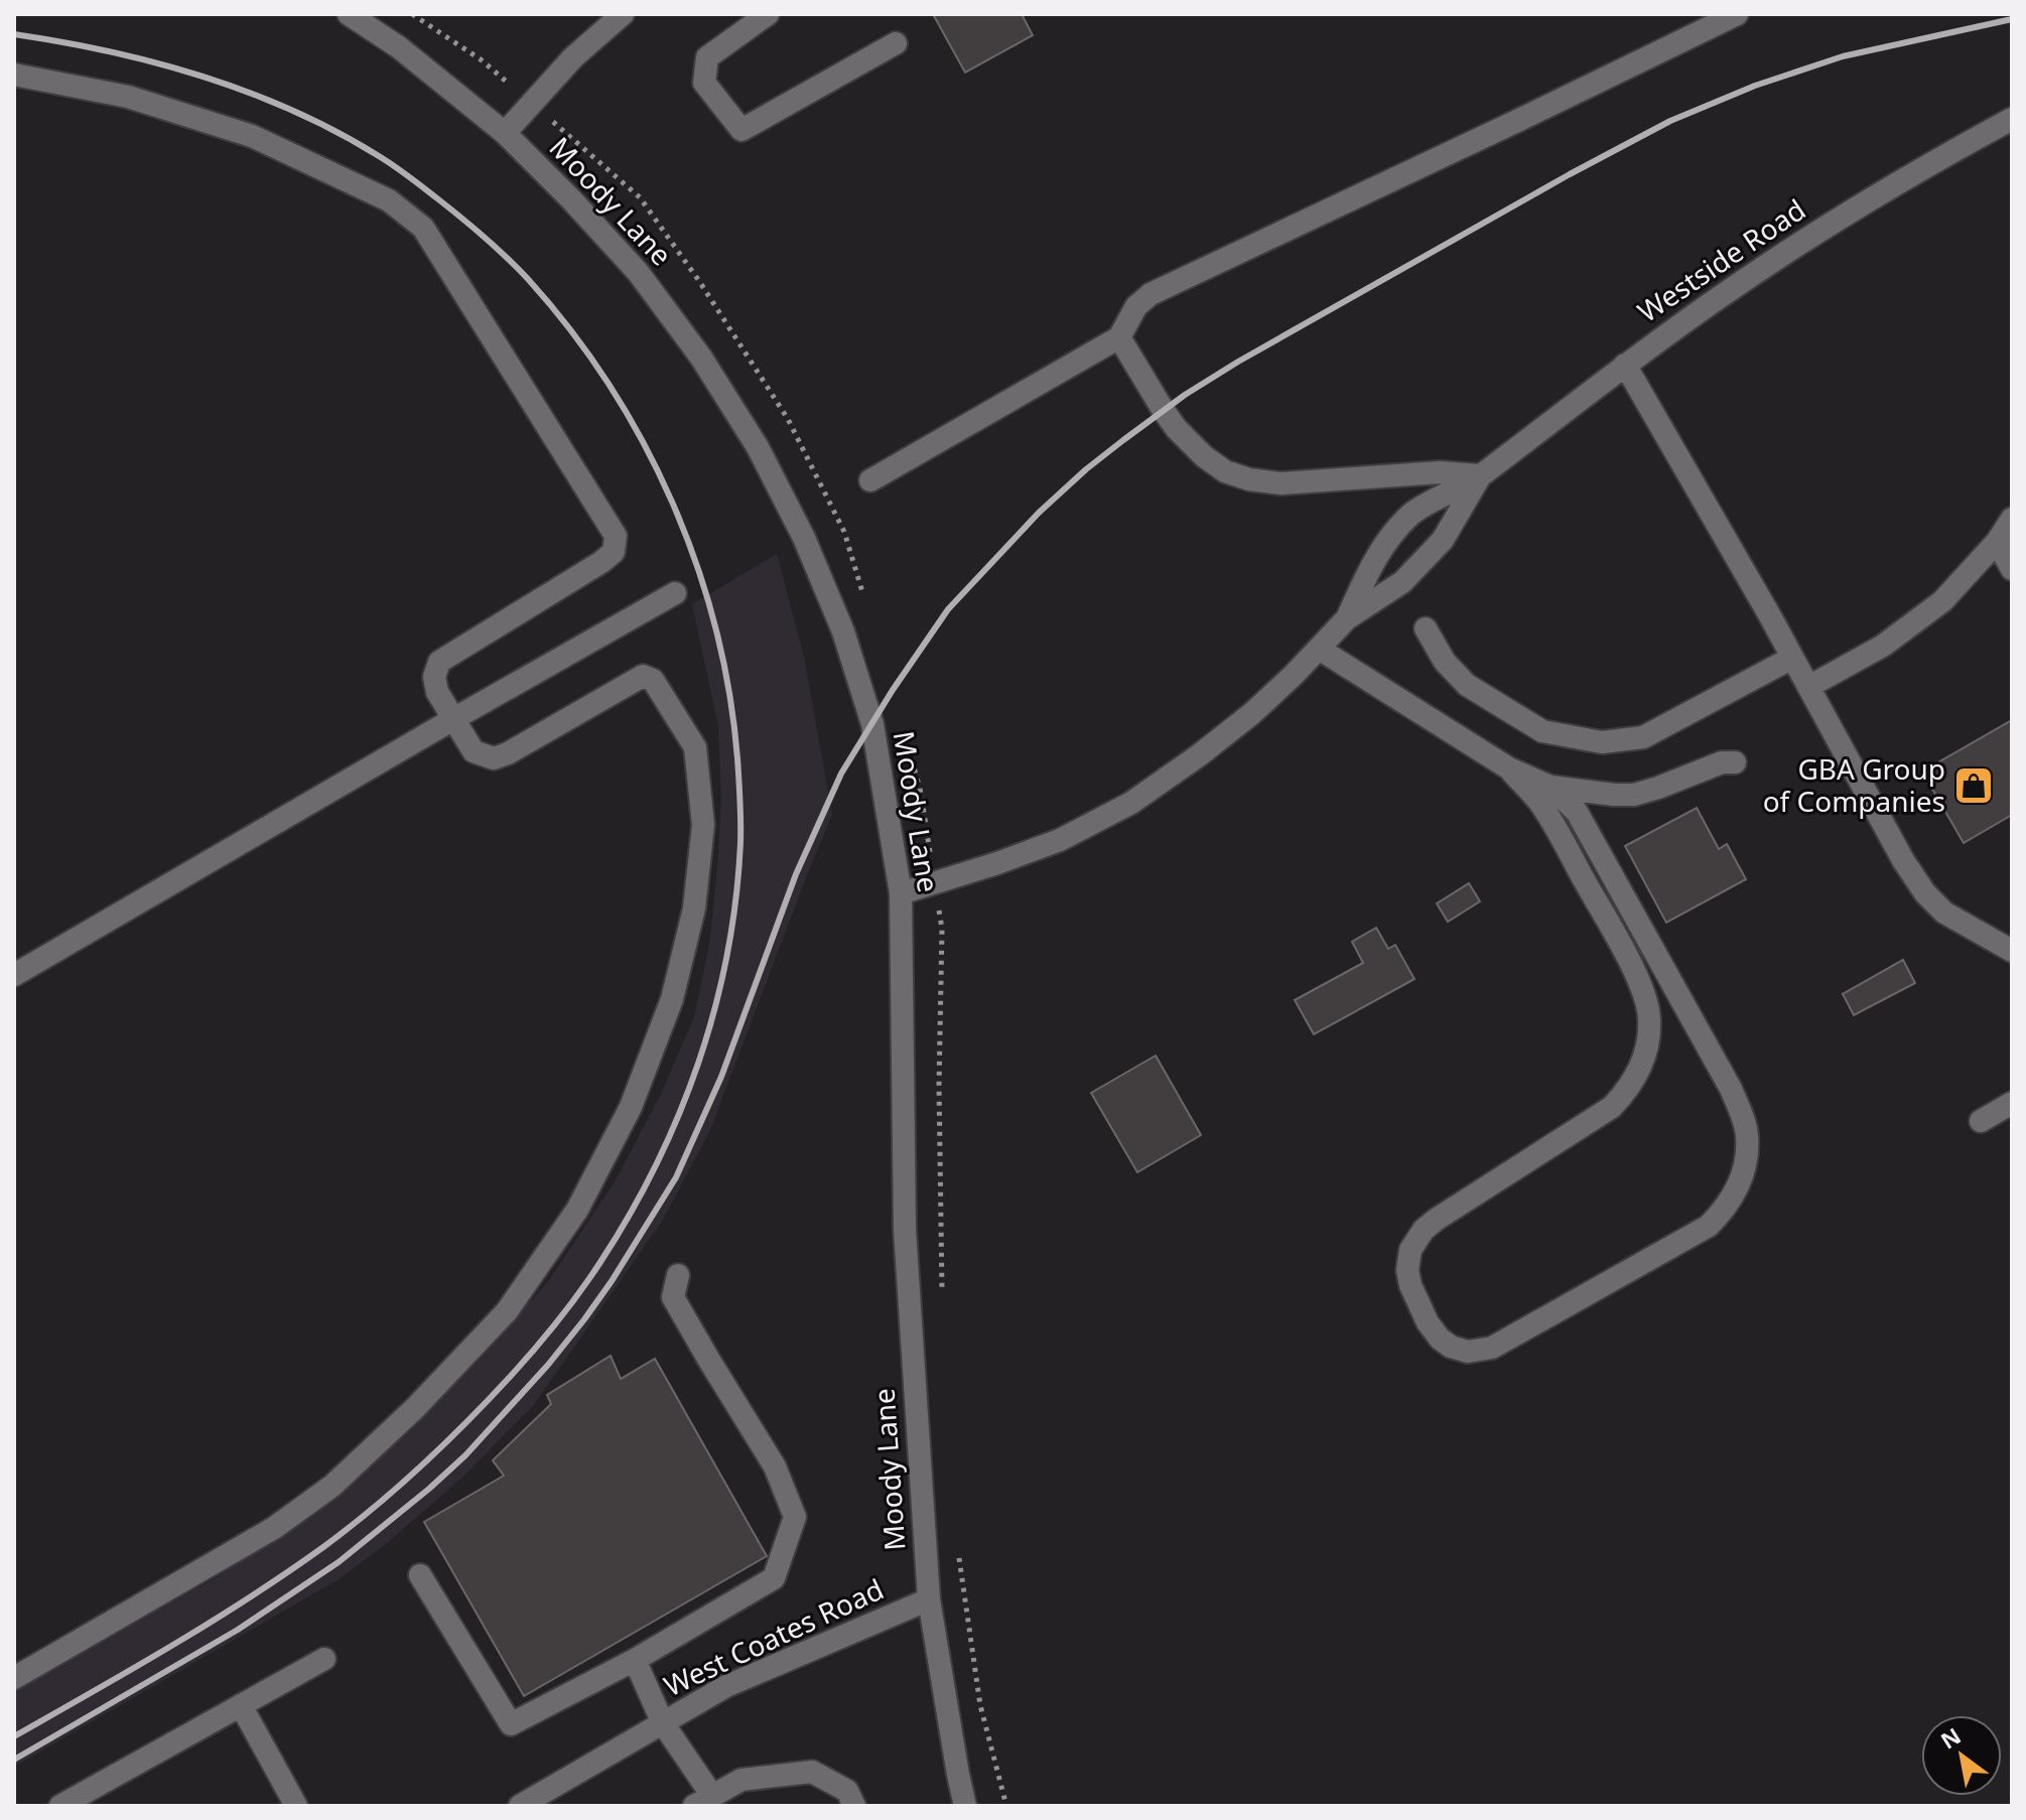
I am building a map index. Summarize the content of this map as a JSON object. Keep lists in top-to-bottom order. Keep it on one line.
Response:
{"streets":{"street":["Moody Lane","Westside Road","West Coates Road"]},"crossings":[["Moody Lane","West Coates Road"]],"places":{"shop":["GBA Group of Companies"]},"north":"top left"}
